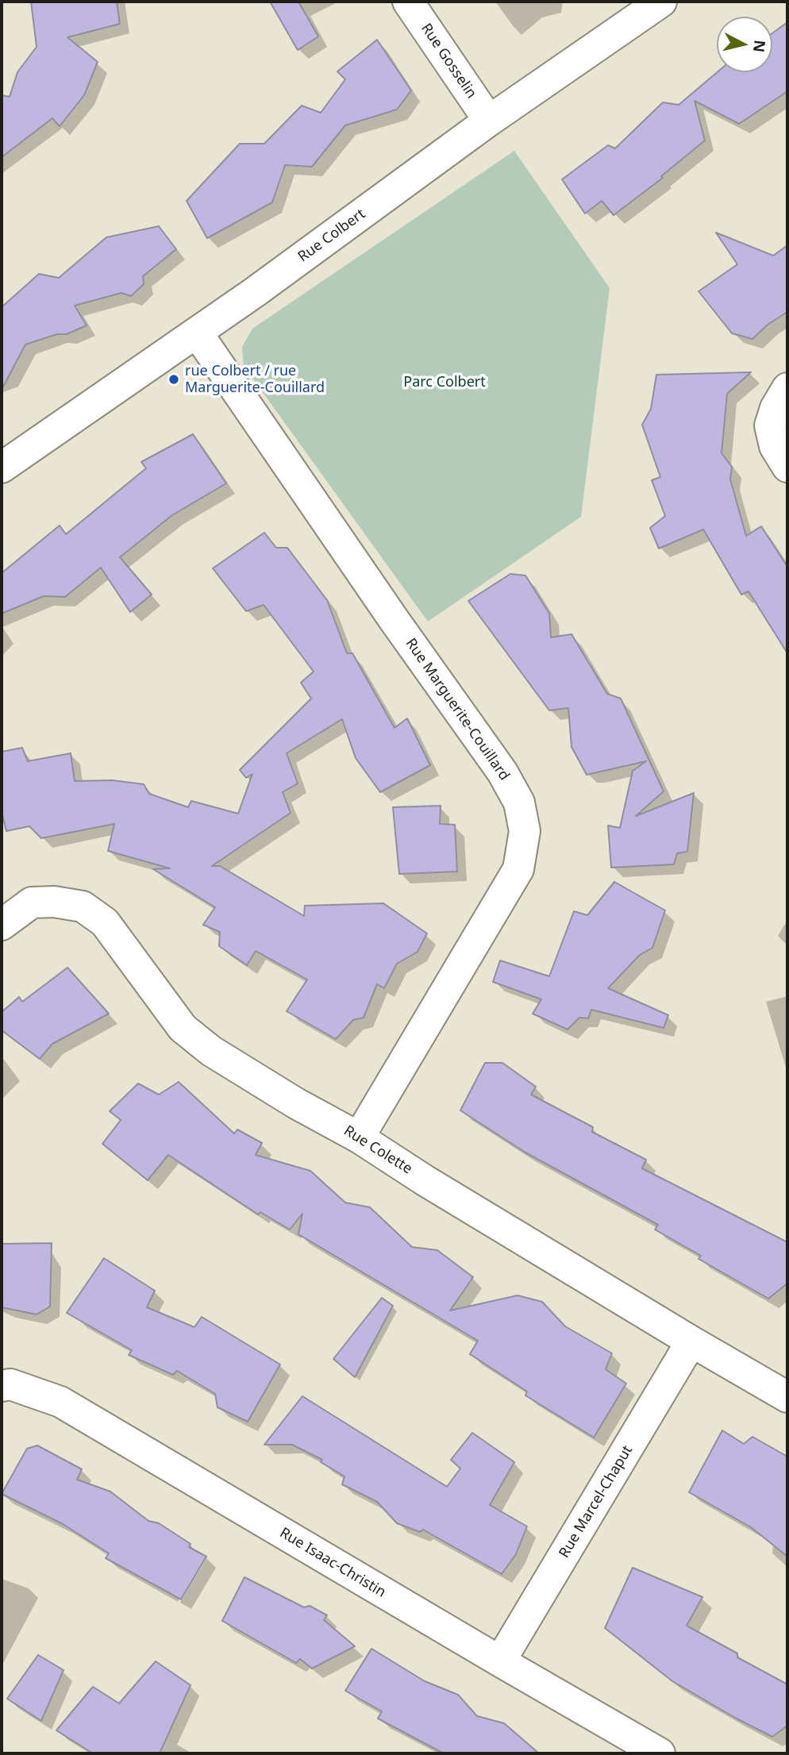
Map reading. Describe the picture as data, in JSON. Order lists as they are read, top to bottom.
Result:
{
  "streets": {
    "street": [
      "Rue Gosselin",
      "Rue Colbert",
      "Rue Marguerite-Couillard",
      "Rue Colette",
      "Rue Marcel-Chaput",
      "Rue Isaac-Christin"
    ]
  },
  "crossings": [
    ["Rue Gosselin", "Rue Colbert"],
    ["Rue Colbert", "Rue Marguerite-Couillard"],
    ["Rue Marguerite-Couillard", "Rue Colette"],
    ["Rue Colette", "Rue Marcel-Chaput"],
    ["Rue Marcel-Chaput", "Rue Isaac-Christin"]
  ],
  "parks": ["Parc Colbert"],
  "places": ["rue Colbert / rue Marguerite-Couillard"],
  "north": "right"
}
